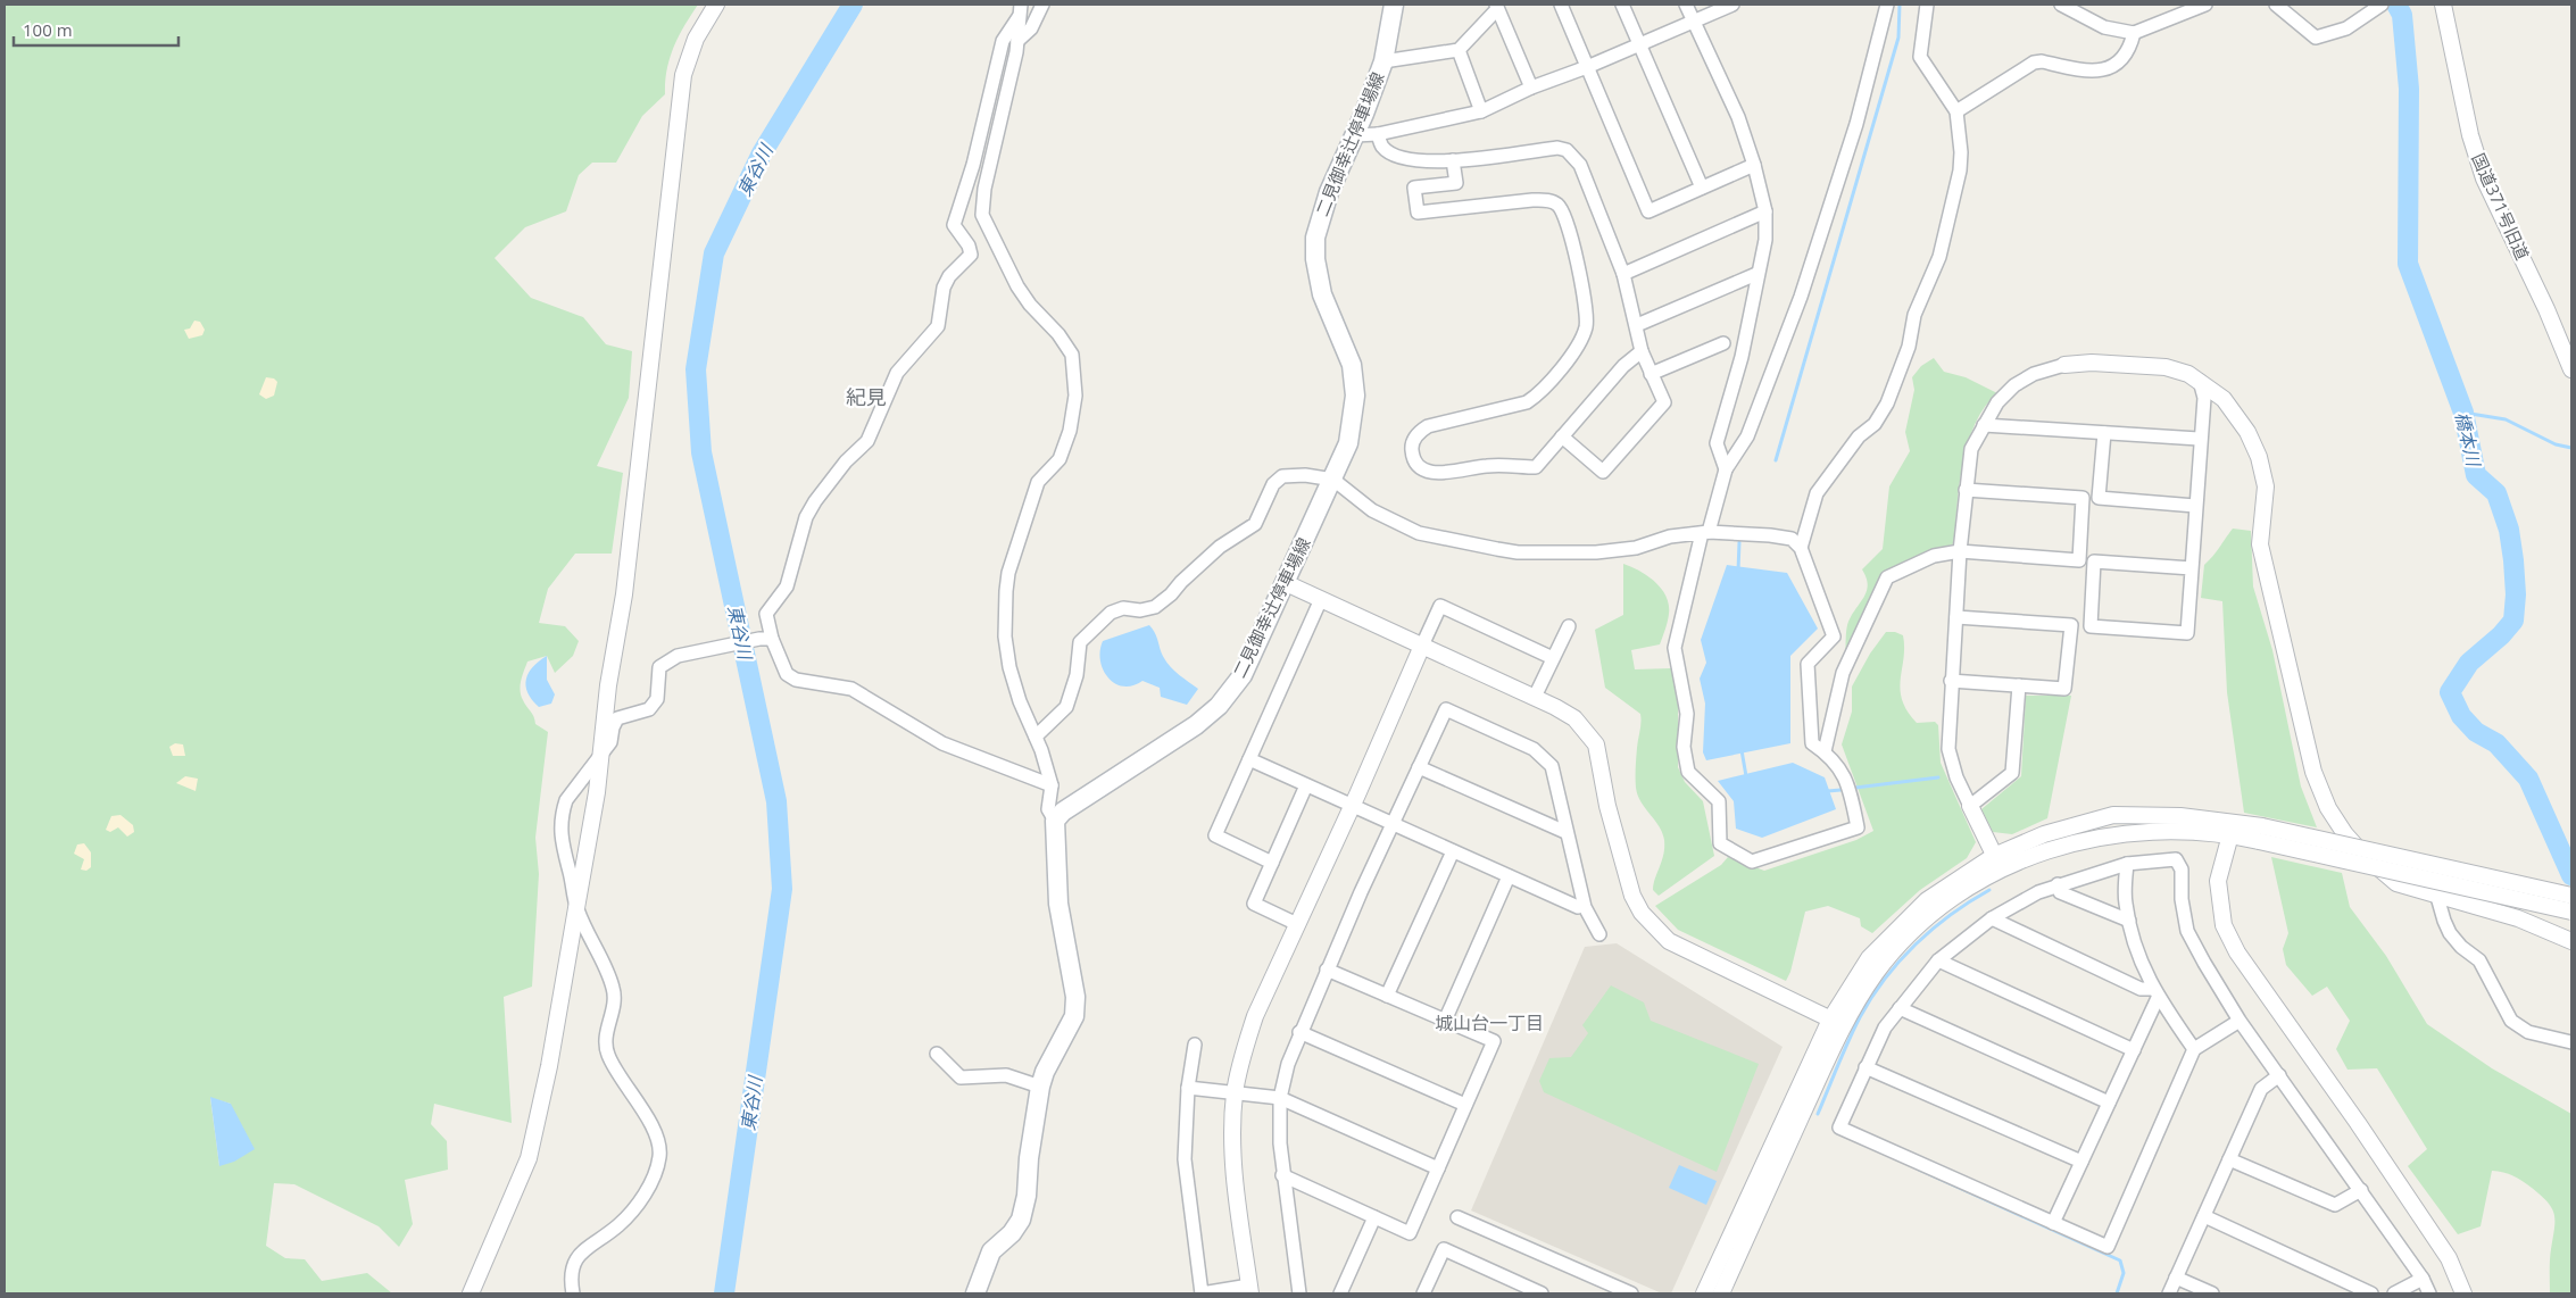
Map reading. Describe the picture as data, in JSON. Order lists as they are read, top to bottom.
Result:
{
  "streets": {
    "main road": ["二見御幸辻停車場線"],
    "street": ["国道371号旧道"]
  },
  "districts": ["紀見", "城山台一丁目"],
  "water": ["東谷川", "橋本川"],
  "scale_bar": "100 m"
}
